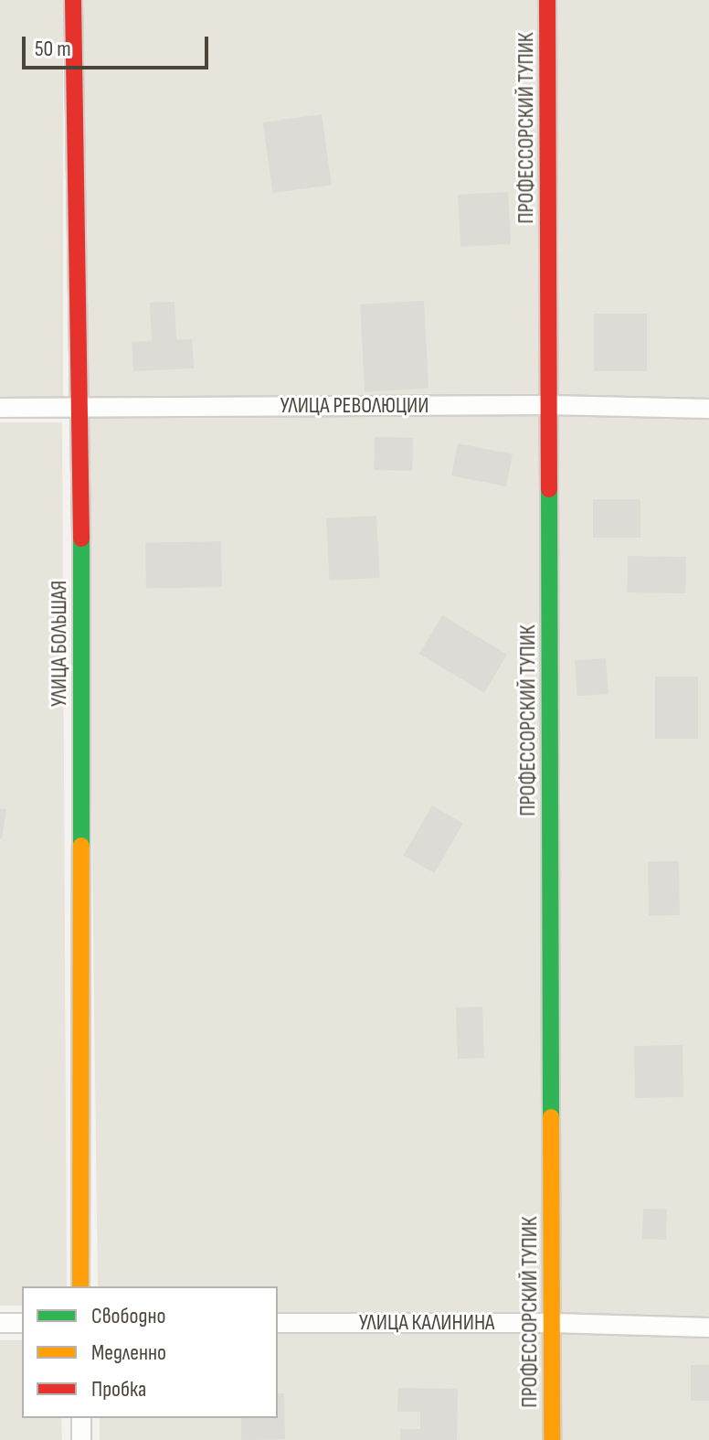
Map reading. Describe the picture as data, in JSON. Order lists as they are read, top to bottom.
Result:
{
  "streets": {
    "street": [
      "ПРОФЕССОРСКИЙ ТУПИК",
      "УЛИЦА РЕВОЛЮЦИИ",
      "УЛИЦА БОЛЬШАЯ",
      "УЛИЦА КАЛИНИНА"
    ]
  },
  "crossings": [
    ["ПРОФЕССОРСКИЙ ТУПИК", "УЛИЦА РЕВОЛЮЦИИ"],
    ["ПРОФЕССОРСКИЙ ТУПИК", "УЛИЦА КАЛИНИНА"],
    ["УЛИЦА РЕВОЛЮЦИИ", "УЛИЦА БОЛЬШАЯ"]
  ],
  "legend": ["Свободно", "Медленно", "Пробка"],
  "scale_bar": "50 m"
}
